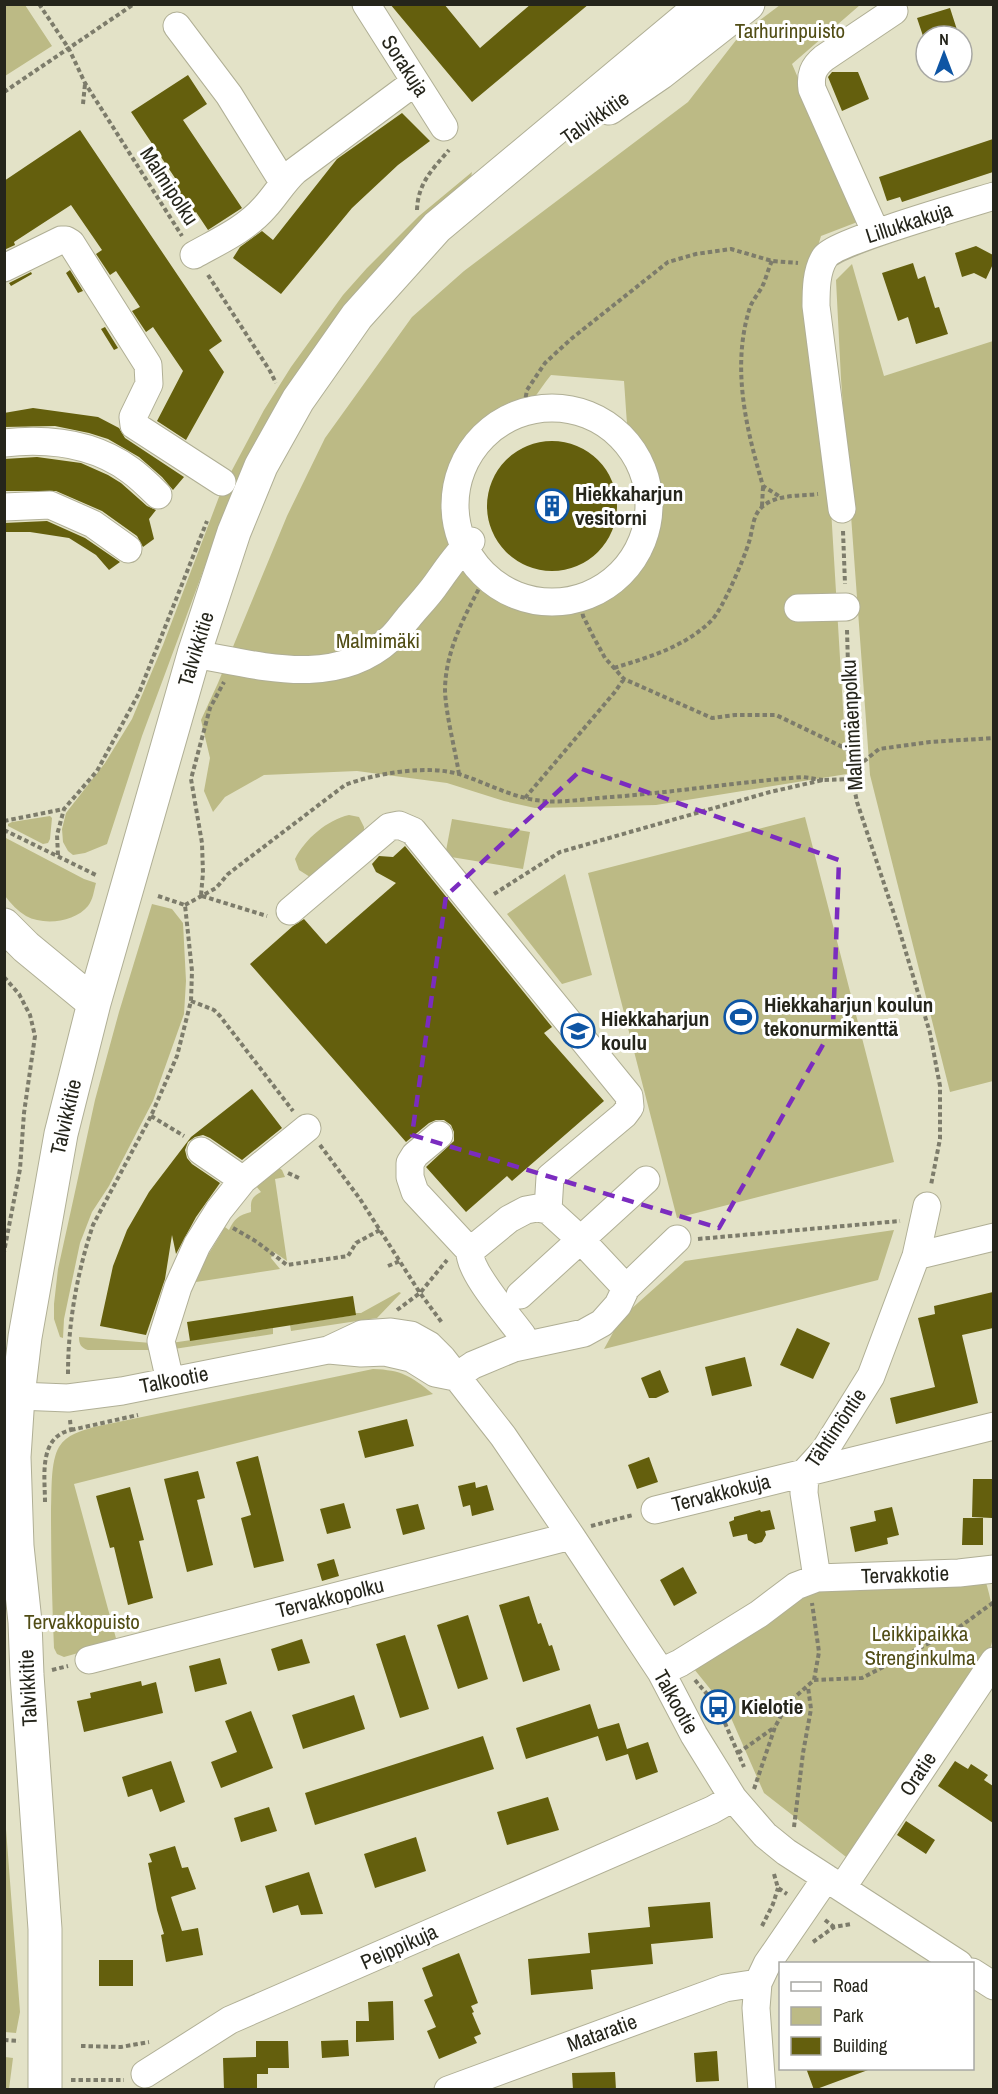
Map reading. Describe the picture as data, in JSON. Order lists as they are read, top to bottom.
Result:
{
  "streets": {
    "main road": ["Talvikkitie"],
    "street": [
      "Sorakuja",
      "Lillukkakuja",
      "Talkootie",
      "Tähtimöntie",
      "Tervakkokuja",
      "Tervakkotie",
      "Tervakkopolku",
      "Oratie",
      "Peippikuja",
      "Mataratie"
    ],
    "path": ["Malmipolku", "Malmimäenpolku"]
  },
  "crossings": [
    ["Talvikkitie", "Talkootie"],
    ["Talkootie", "Tervakkokuja"],
    ["Talkootie", "Tervakkopolku"],
    ["Talkootie", "Oratie"],
    ["Talkootie", "Peippikuja"],
    ["Tähtimöntie", "Tervakkokuja"],
    ["Tähtimöntie", "Tervakkotie"],
    ["Tervakkokuja", "Tervakkopolku"]
  ],
  "parks": [
    "Tarhurinpuisto",
    "Malmimäki",
    "Tervakkopuisto",
    "Leikkipaikka Strenginkulma"
  ],
  "places": {
    "building": ["Hiekkaharjun vesitorni"],
    "sports": ["Hiekkaharjun koulun tekonurmikenttä"],
    "school or university": ["Hiekkaharjun koulu"],
    "bus stop": ["Kielotie"]
  },
  "legend": ["Road", "Park", "Building"],
  "north": "top"
}
